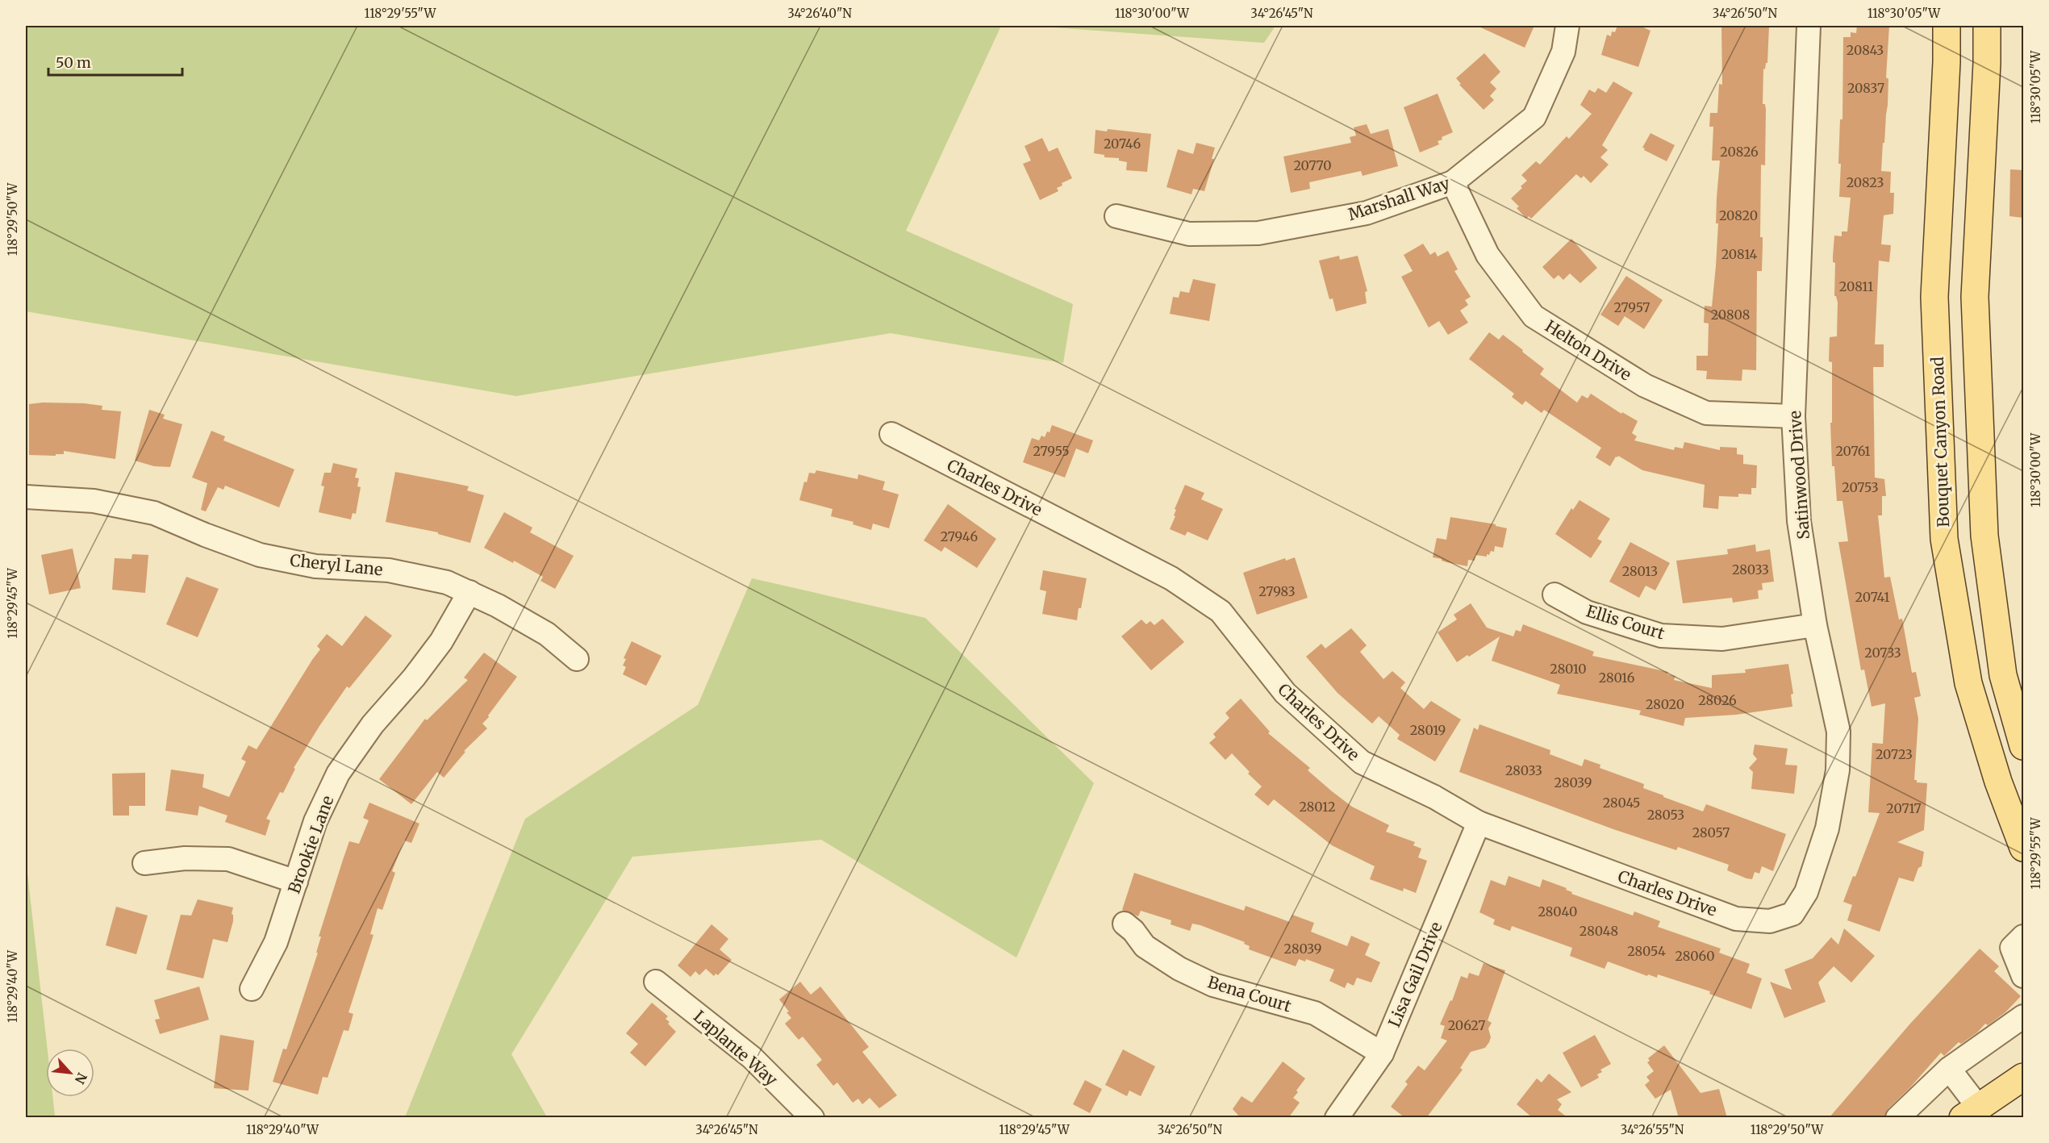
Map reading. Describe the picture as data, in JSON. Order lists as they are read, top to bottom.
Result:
{
  "streets": {
    "main road": ["Bouquet Canyon Road"],
    "street": [
      "Marshall Way",
      "Helton Drive",
      "Satinwood Drive",
      "Charles Drive",
      "Cheryl Lane",
      "Ellis Court",
      "Brookie Lane",
      "Lisa Gail Drive",
      "Bena Court",
      "Laplante Way"
    ]
  },
  "crossings": [
    ["Marshall Way", "Helton Drive"],
    ["Helton Drive", "Satinwood Drive"],
    ["Satinwood Drive", "Charles Drive"],
    ["Satinwood Drive", "Ellis Court"],
    ["Charles Drive", "Lisa Gail Drive"],
    ["Cheryl Lane", "Brookie Lane"],
    ["Lisa Gail Drive", "Bena Court"]
  ],
  "house_numbers": [
    "20843",
    "20837",
    "20746",
    "20826",
    "20770",
    "20823",
    "20820",
    "20814",
    "20811",
    "27957",
    "20808",
    "27955",
    "20761",
    "20753",
    "27946",
    "28033",
    "28013",
    "27983",
    "20741",
    "20733",
    "28010",
    "28016",
    "28026",
    "28020",
    "28019",
    "20723",
    "28033",
    "28039",
    "28045",
    "28012",
    "20717",
    "28053",
    "28057",
    "28040",
    "28048",
    "28039",
    "28054",
    "28060",
    "20627"
  ],
  "scale_bar": "50 m",
  "north": "bottom right",
  "coordinates": [
    "118°29'55\"W",
    "34°26'40\"N",
    "118°30'00\"W",
    "34°26'45\"N",
    "34°26'50\"N",
    "118°30'05\"W",
    "118°29'50\"W",
    "118°29'45\"W",
    "118°29'40\"W",
    "34°26'55\"N"
  ]
}
